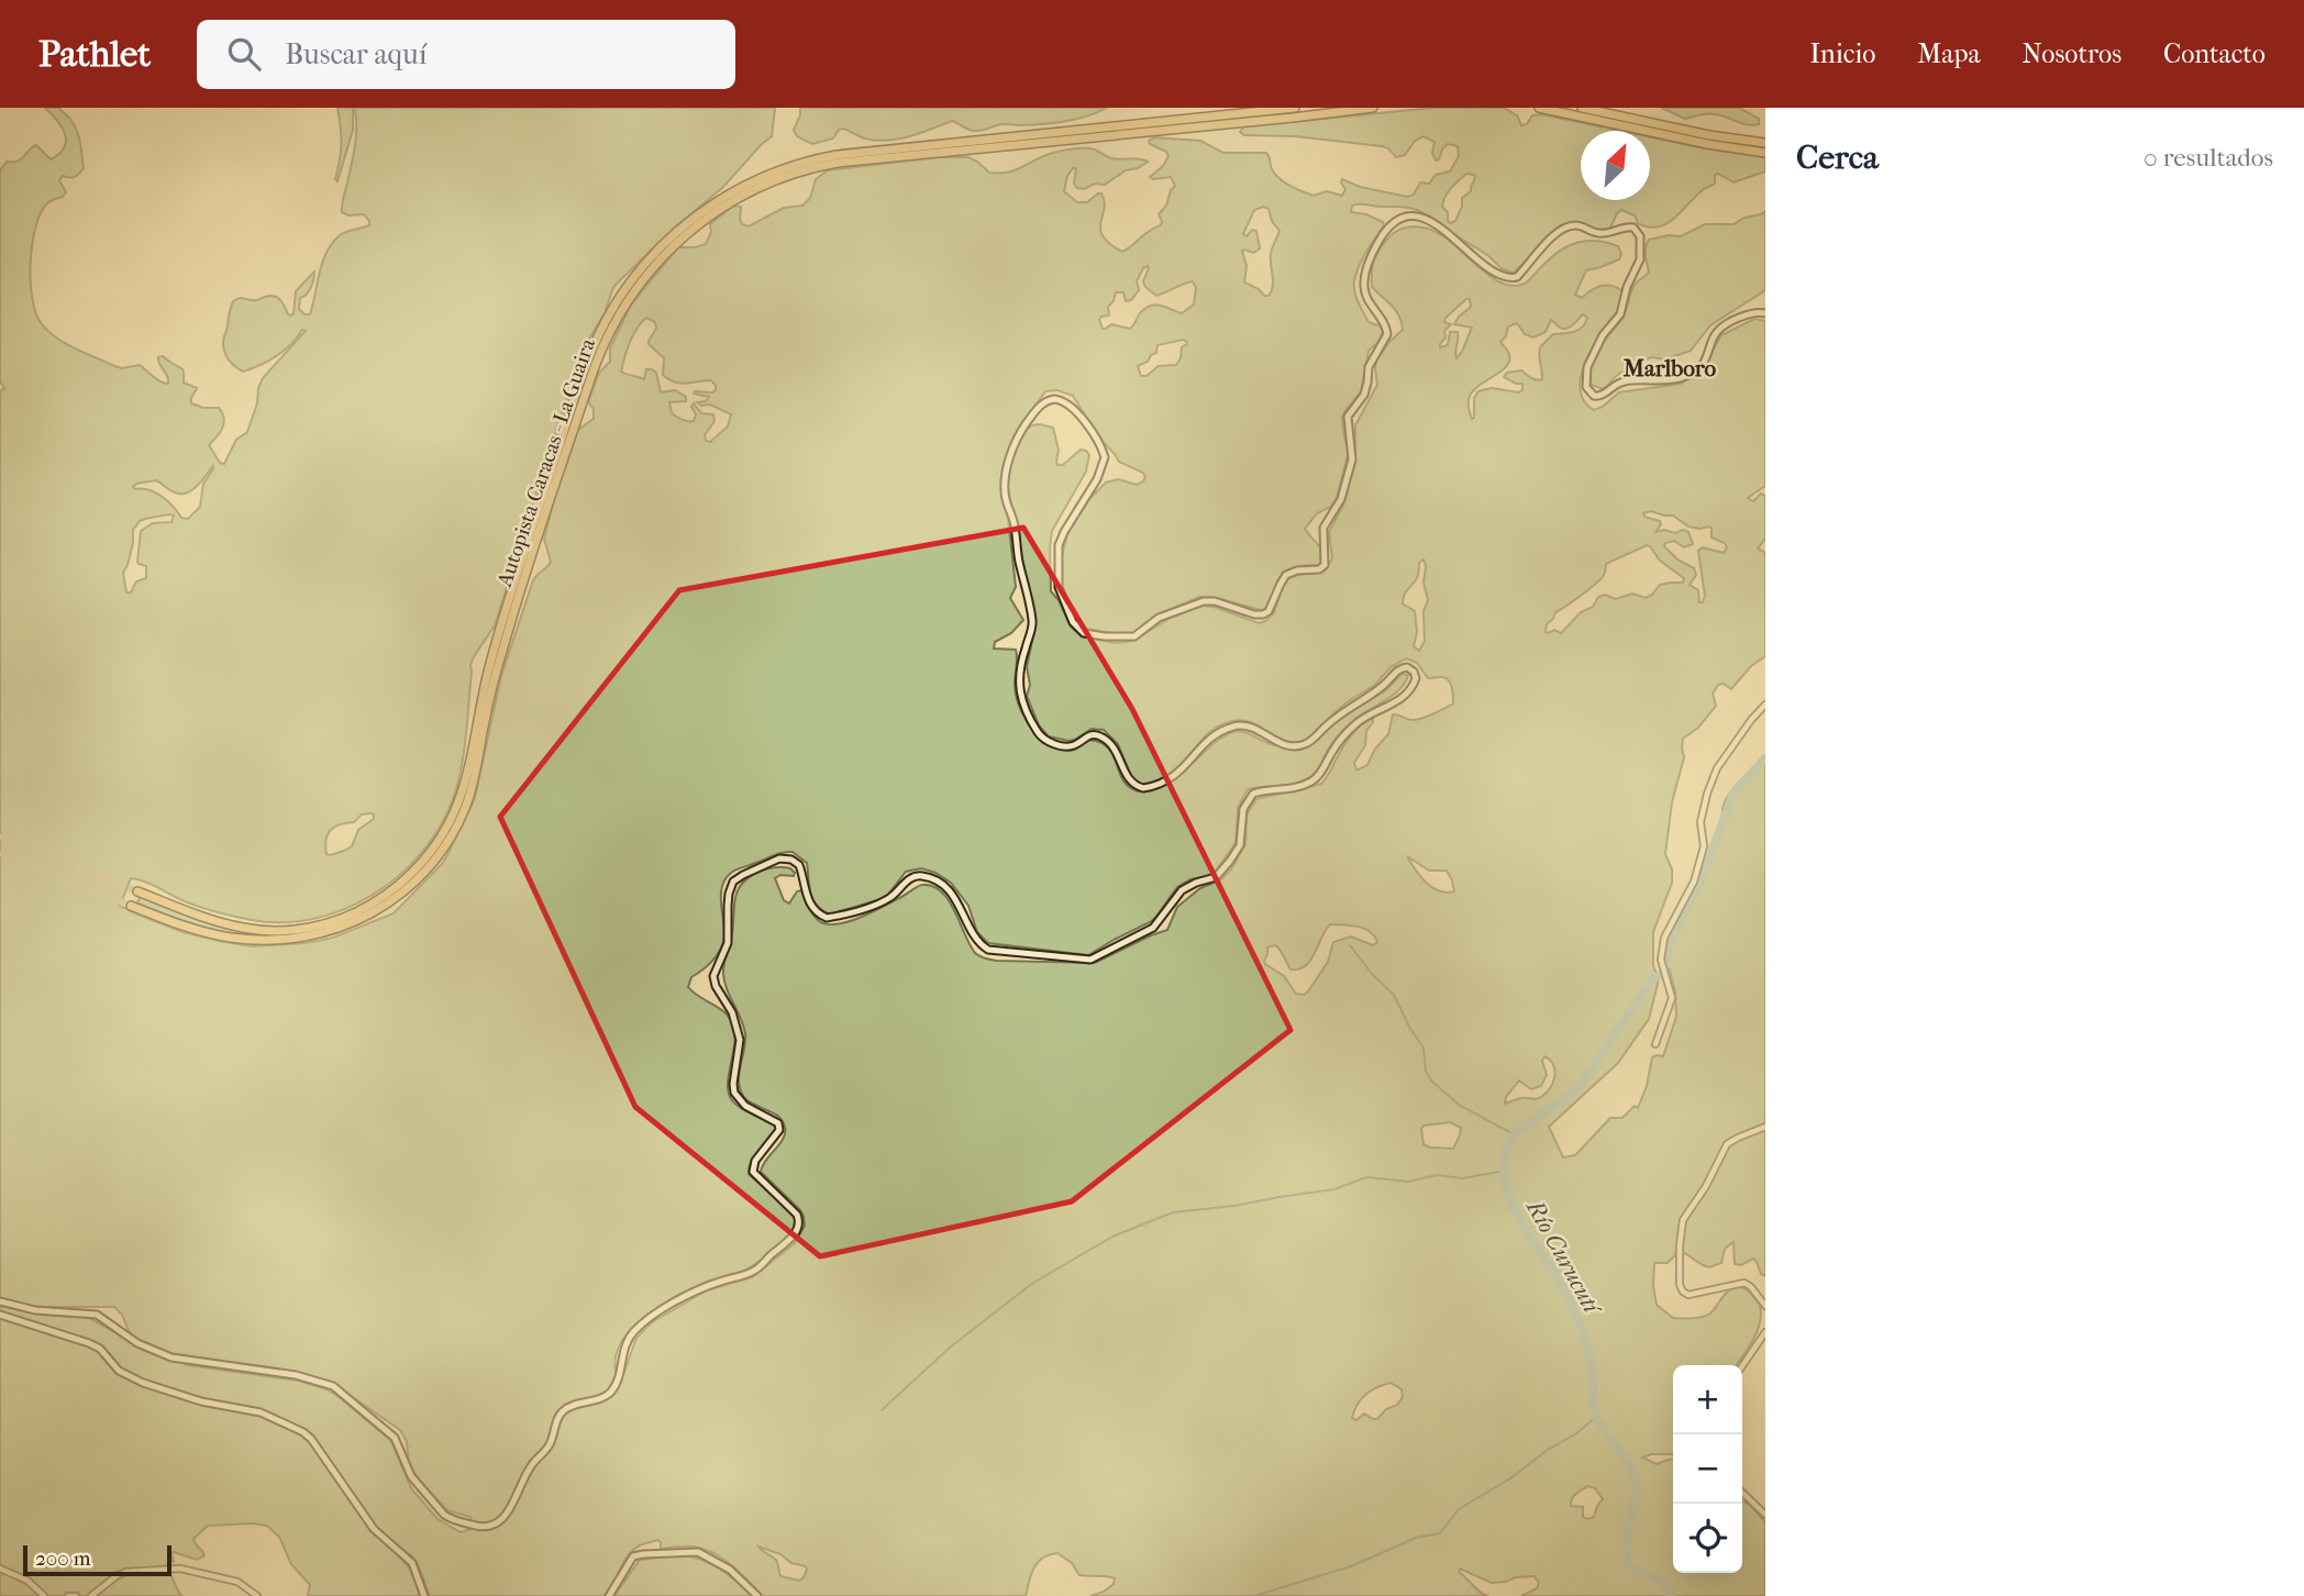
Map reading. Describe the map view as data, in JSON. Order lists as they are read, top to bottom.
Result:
{
  "streets": {
    "highway": ["Autopista Caracas - La Guaira"]
  },
  "districts": ["Marlboro"],
  "water": ["Río Curucutí"],
  "scale_bar": "200 m",
  "north": "top right",
  "page": {
    "header": "Pathlet",
    "search": "Buscar aquí",
    "nav": [
      "Inicio",
      "Mapa",
      "Nosotros",
      "Contacto"
    ],
    "heading": ["Cerca", "0 resultados"],
    "map_buttons": ["+", "−"],
    "scale": "200 m"
  }
}
